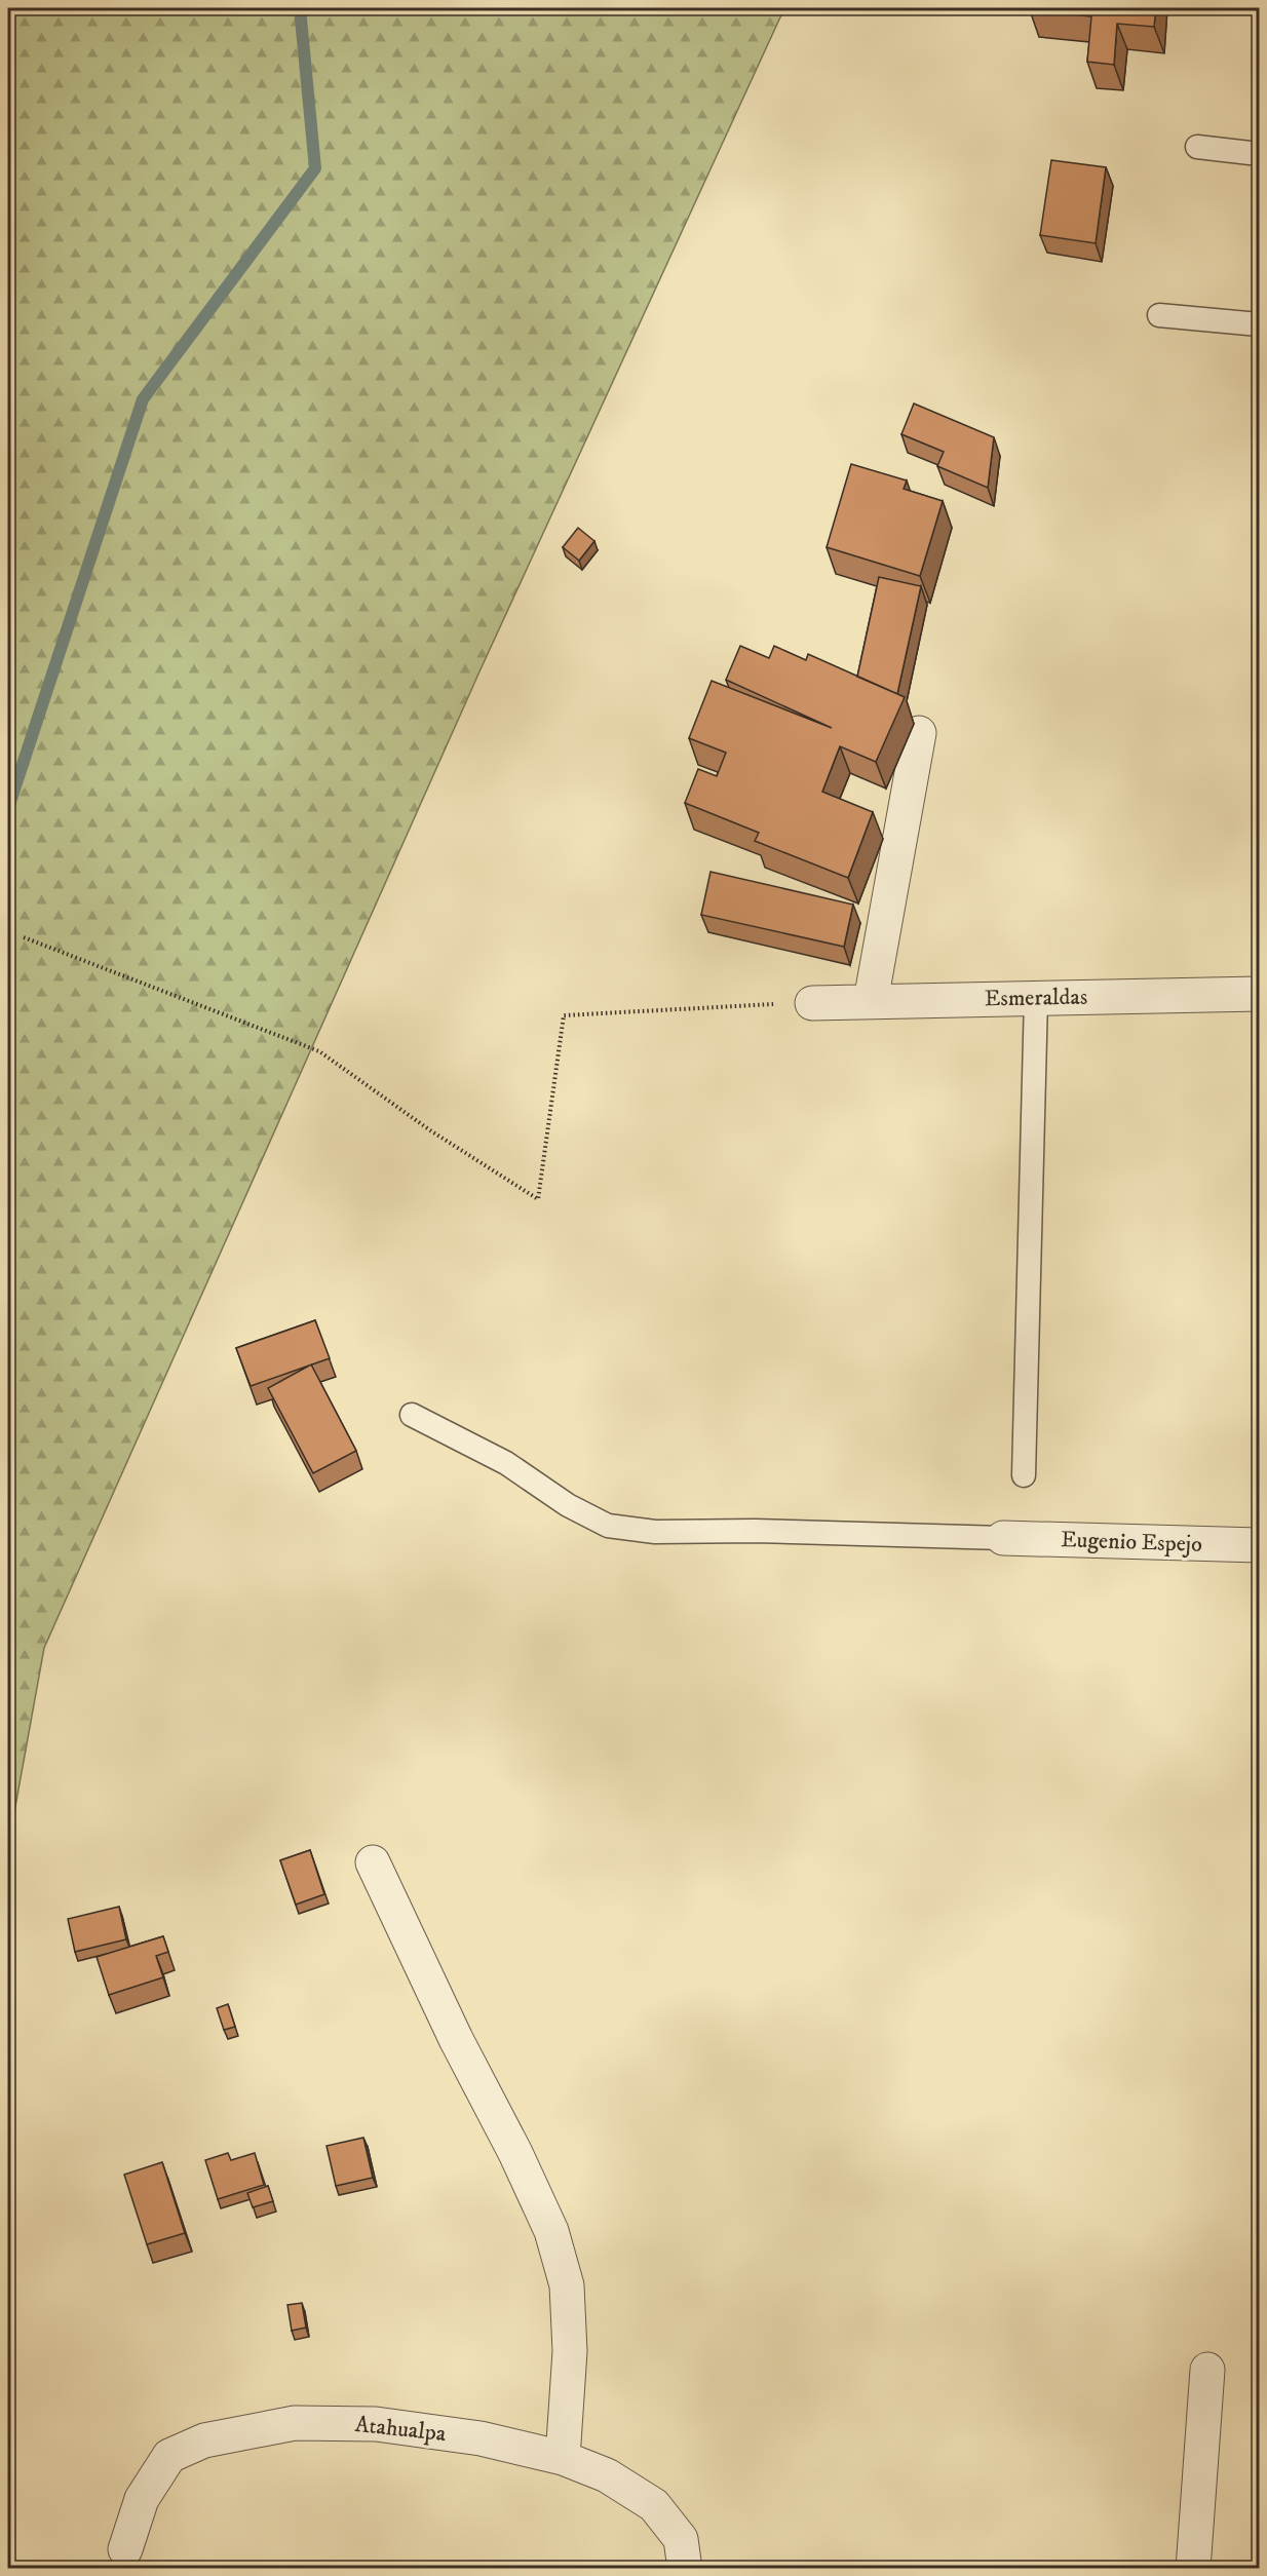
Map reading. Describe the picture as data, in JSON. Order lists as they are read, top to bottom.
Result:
{
  "streets": {
    "street": ["Esmeraldas", "Eugenio Espejo", "Atahualpa"]
  }
}
